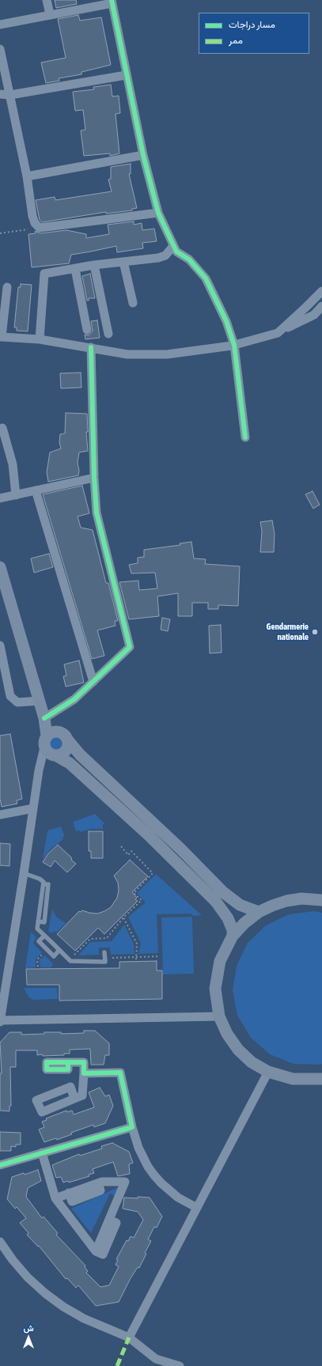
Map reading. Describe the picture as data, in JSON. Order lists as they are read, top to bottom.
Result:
{
  "places": ["Gendarmerie nationale"],
  "legend": ["مسار دراجات", "ممر"],
  "north": "top"
}
